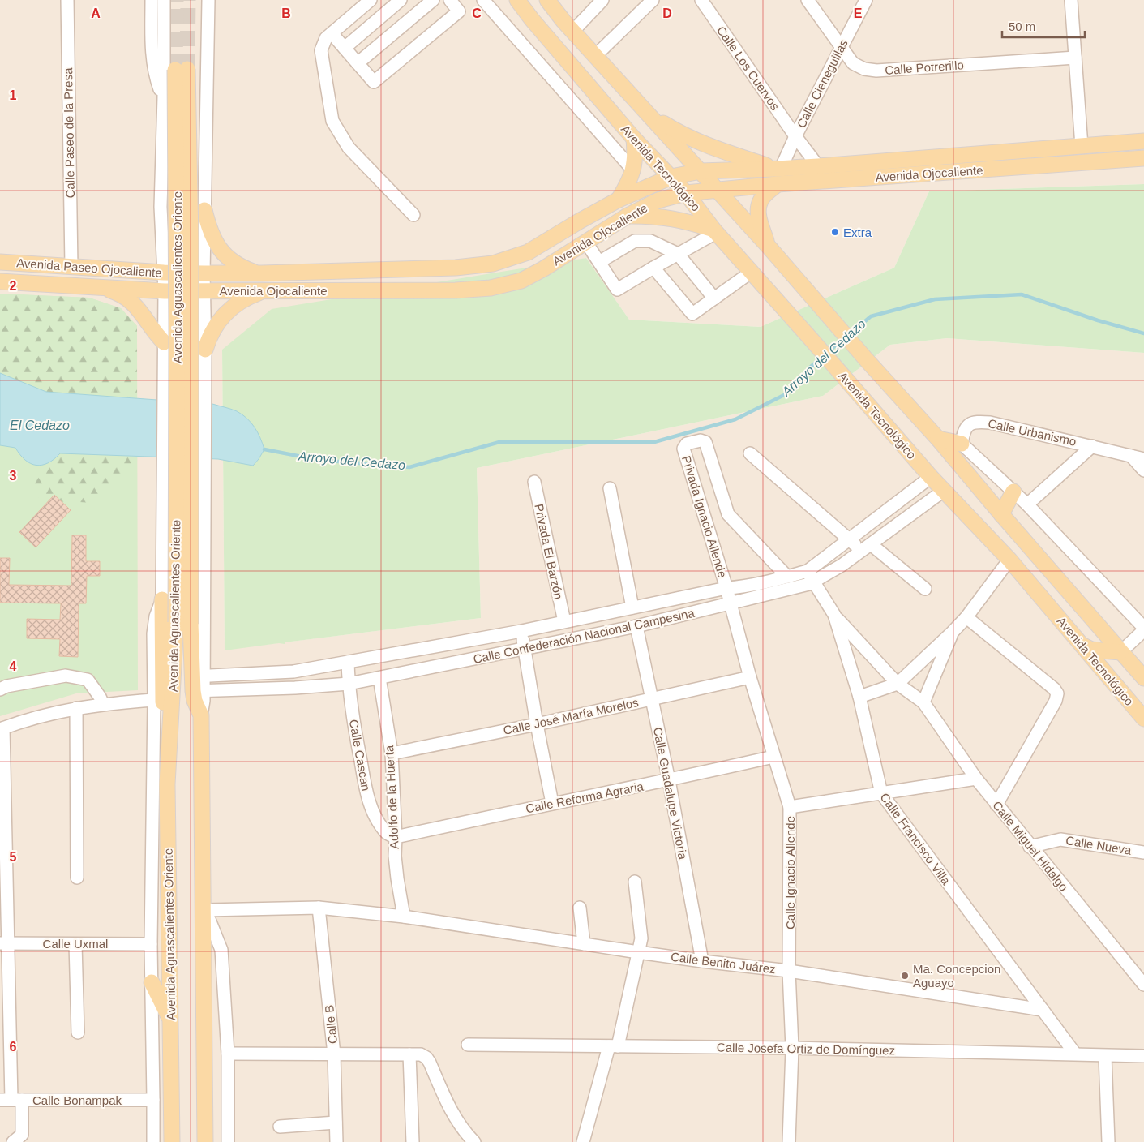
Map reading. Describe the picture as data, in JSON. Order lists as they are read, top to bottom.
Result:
{
  "streets": {
    "main road": [
      "Avenida Tecnológico",
      "Avenida Ojocaliente",
      "Avenida Paseo Ojocaliente",
      "Avenida Aguascalientes Oriente"
    ],
    "street": [
      "Calle Potrerillo",
      "Calle Los Cuervos",
      "Calle Cieneguillas",
      "Calle Paseo de la Presa",
      "Calle Urbanismo",
      "Privada Ignacio Allende",
      "Privada El Barzón",
      "Calle Confederación Nacional Campesina",
      "Calle José María Morelos",
      "Calle Cascan",
      "Calle Guadalupe Victoria",
      "Adolfo de la Huerta",
      "Calle Reforma Agraria",
      "Calle Francisco Villa",
      "Calle Nueva",
      "Calle Miguel Hidalgo",
      "Calle Ignacio Allende",
      "Calle Uxmal",
      "Calle Benito Juárez",
      "Calle B",
      "Calle Josefa Ortiz de Domínguez",
      "Calle Bonampak"
    ]
  },
  "crossings": [
    ["Calle Potrerillo", "Calle Cieneguillas"],
    ["Calle Los Cuervos", "Calle Cieneguillas"],
    ["Calle Los Cuervos", "Avenida Ojocaliente"],
    ["Calle Cieneguillas", "Avenida Ojocaliente"],
    ["Calle Paseo de la Presa", "Avenida Paseo Ojocaliente"],
    ["Avenida Tecnológico", "Avenida Ojocaliente"],
    ["Avenida Tecnológico", "Calle Confederación Nacional Campesina"],
    ["Avenida Ojocaliente", "Avenida Paseo Ojocaliente"],
    ["Avenida Ojocaliente", "Avenida Aguascalientes Oriente"],
    ["Avenida Paseo Ojocaliente", "Avenida Aguascalientes Oriente"],
    ["Avenida Aguascalientes Oriente", "Calle Confederación Nacional Campesina"],
    ["Avenida Aguascalientes Oriente", "Calle Uxmal"],
    ["Avenida Aguascalientes Oriente", "Calle Benito Juárez"],
    ["Avenida Aguascalientes Oriente", "Calle Bonampak"],
    ["Privada Ignacio Allende", "Calle Confederación Nacional Campesina"],
    ["Privada Ignacio Allende", "Calle Ignacio Allende"],
    ["Privada El Barzón", "Calle Confederación Nacional Campesina"],
    ["Calle Confederación Nacional Campesina", "Calle Cascan"],
    ["Calle Confederación Nacional Campesina", "Calle Guadalupe Victoria"],
    ["Calle Confederación Nacional Campesina", "Adolfo de la Huerta"],
    ["Calle Confederación Nacional Campesina", "Calle Francisco Villa"],
    ["Calle Confederación Nacional Campesina", "Calle Ignacio Allende"],
    ["Calle José María Morelos", "Calle Guadalupe Victoria"],
    ["Calle José María Morelos", "Adolfo de la Huerta"],
    ["Calle José María Morelos", "Calle Ignacio Allende"],
    ["Calle Cascan", "Adolfo de la Huerta"],
    ["Calle Cascan", "Calle Reforma Agraria"],
    ["Calle Guadalupe Victoria", "Calle Reforma Agraria"],
    ["Calle Guadalupe Victoria", "Calle Benito Juárez"],
    ["Adolfo de la Huerta", "Calle Reforma Agraria"],
    ["Adolfo de la Huerta", "Calle Benito Juárez"],
    ["Calle Reforma Agraria", "Calle Ignacio Allende"],
    ["Calle Francisco Villa", "Calle Miguel Hidalgo"],
    ["Calle Francisco Villa", "Calle Benito Juárez"],
    ["Calle Francisco Villa", "Calle Josefa Ortiz de Domínguez"],
    ["Calle Nueva", "Calle Miguel Hidalgo"],
    ["Calle Ignacio Allende", "Calle Benito Juárez"],
    ["Calle Ignacio Allende", "Calle Josefa Ortiz de Domínguez"],
    ["Calle Benito Juárez", "Calle B"]
  ],
  "water": ["Arroyo del Cedazo", "El Cedazo"],
  "places": ["Extra", "Ma. Concepcion Aguayo"],
  "scale_bar": "50 m",
  "grid": {
    "columns": [
      "A",
      "B",
      "C",
      "D",
      "E"
    ],
    "rows": [
      "1",
      "2",
      "3",
      "4",
      "5",
      "6"
    ]
  }
}
